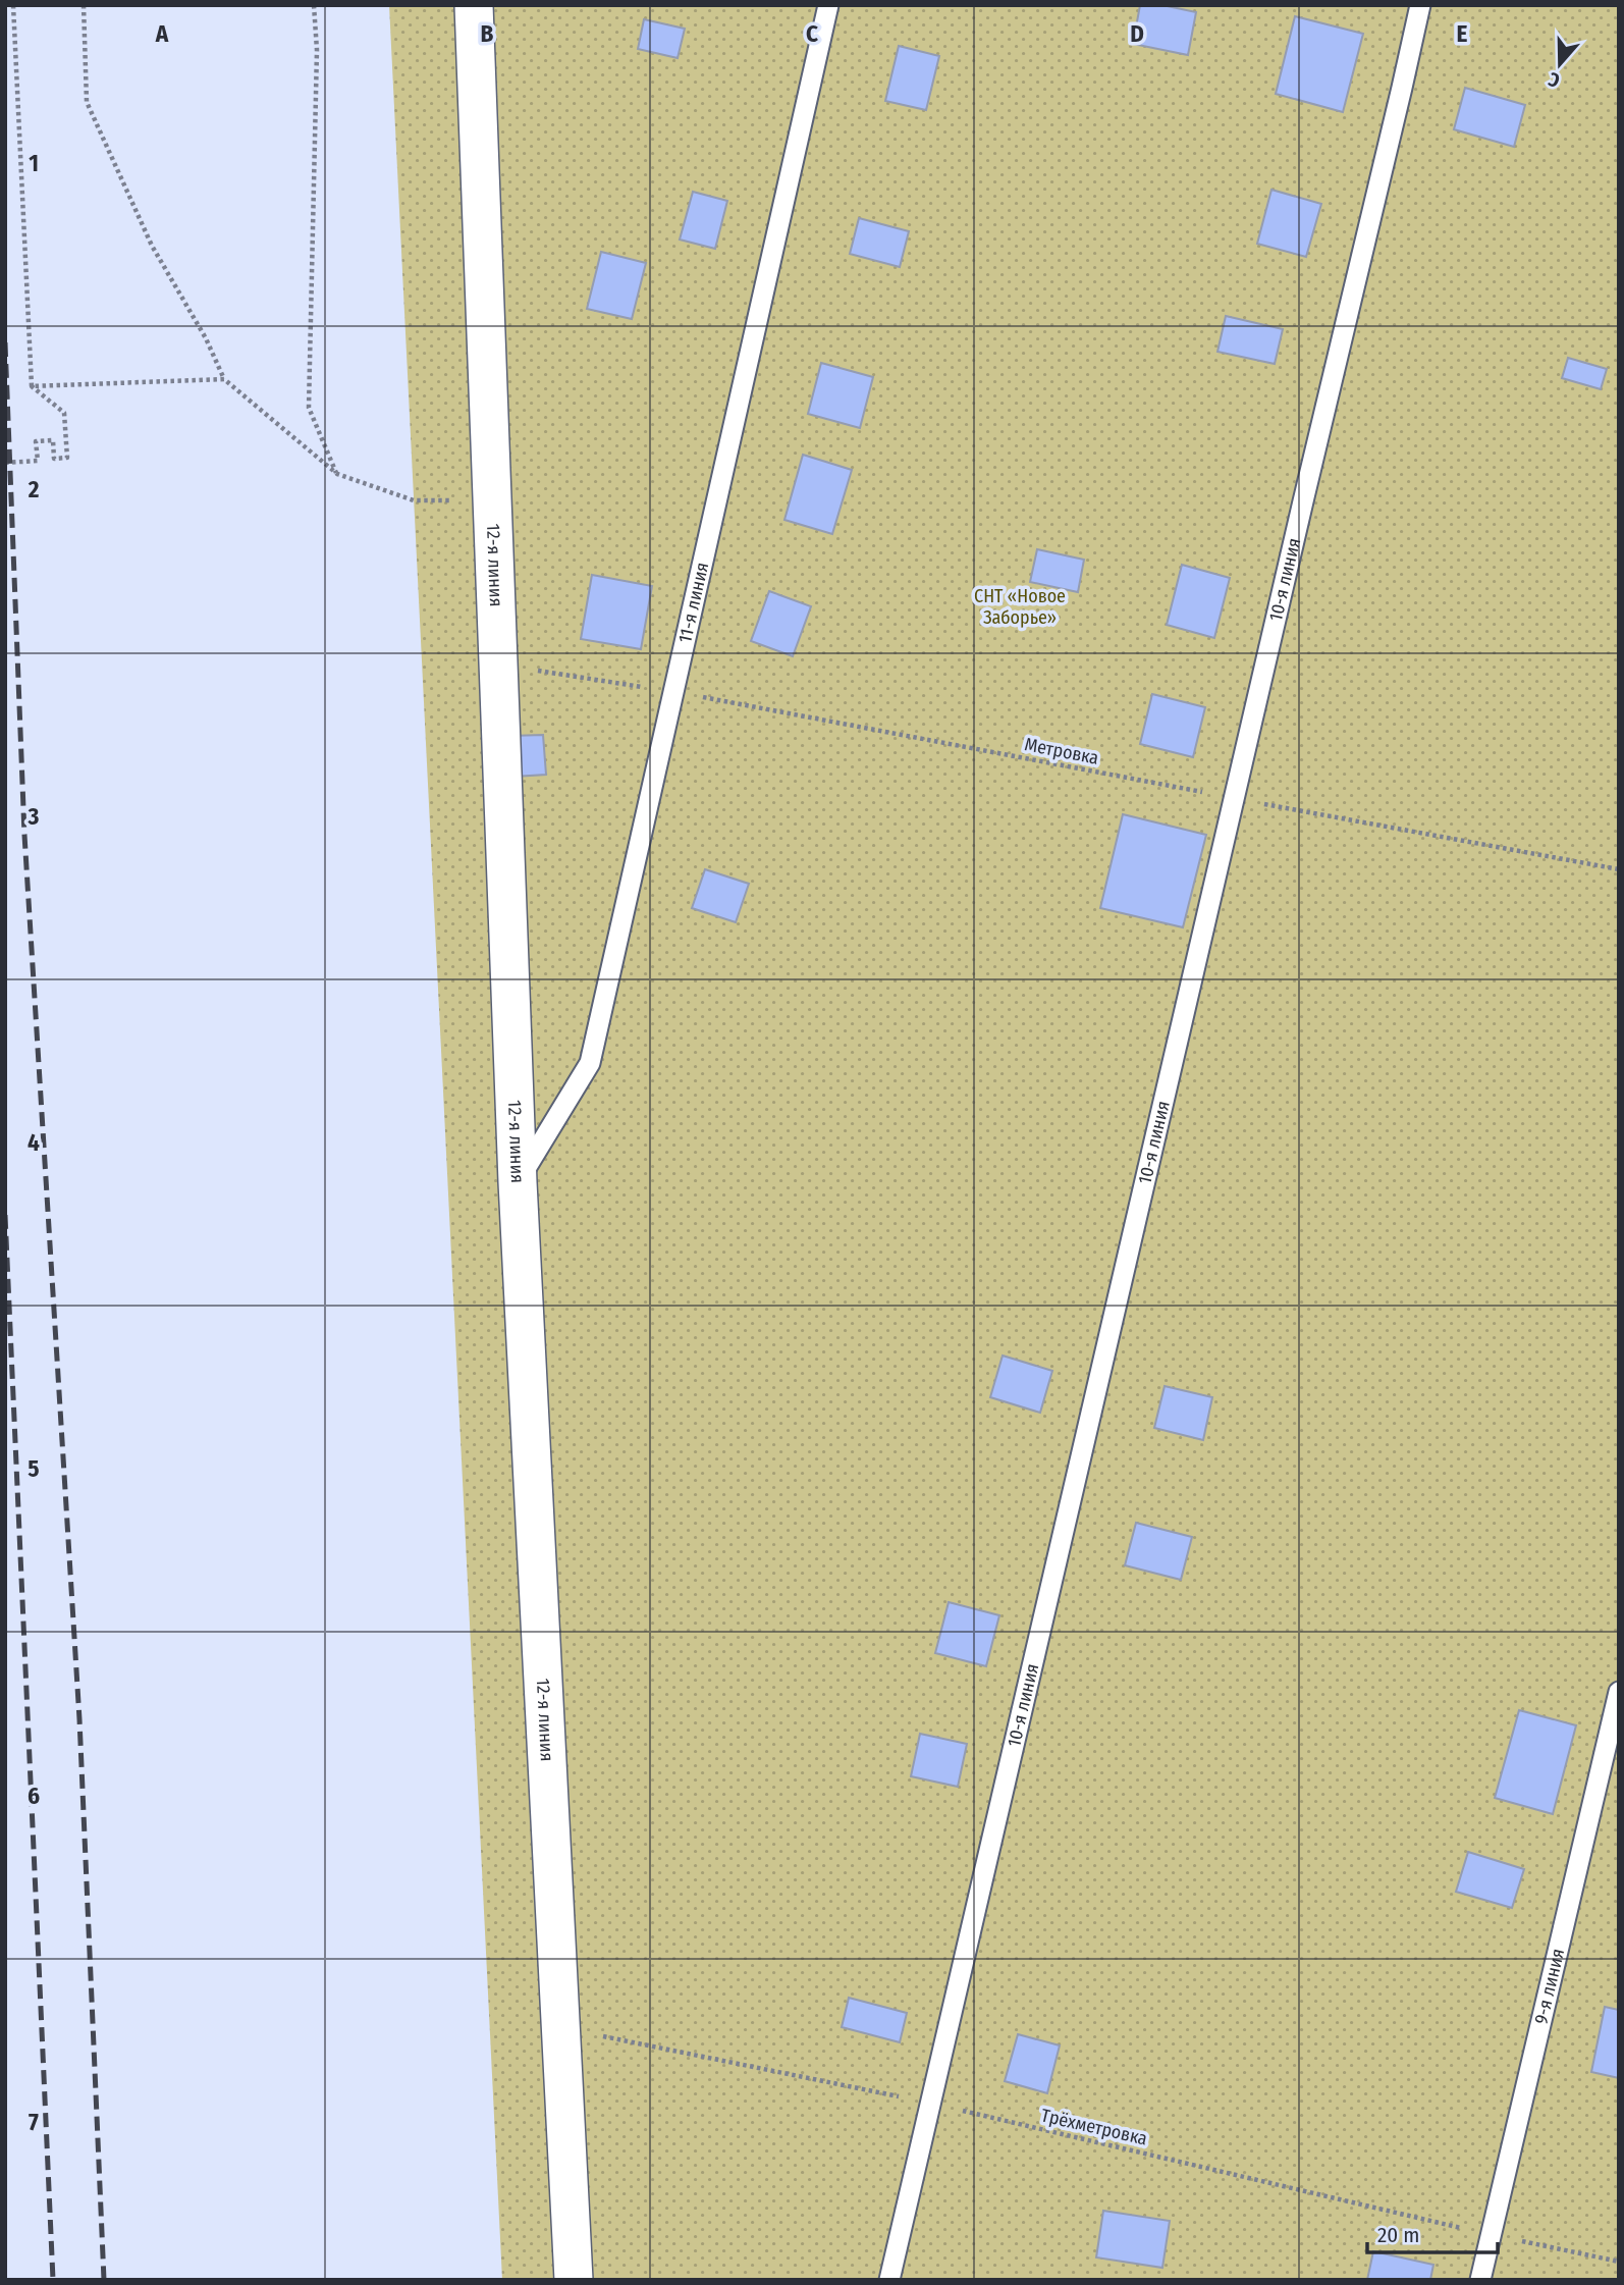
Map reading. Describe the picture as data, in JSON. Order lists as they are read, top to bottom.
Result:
{
  "streets": {
    "street": ["12-я линия"],
    "lane": ["10-я линия", "11-я линия", "9-я линия"],
    "path": ["Метровка", "Трёхметровка"]
  },
  "crossings": [
    ["12-я линия", "11-я линия"],
    ["12-я линия", "Метровка"],
    ["12-я линия", "Трёхметровка"],
    ["10-я линия", "Метровка"],
    ["10-я линия", "Трёхметровка"],
    ["11-я линия", "Метровка"],
    ["9-я линия", "Трёхметровка"]
  ],
  "parks": ["СНТ «Новое Заборье»"],
  "scale_bar": "20 m",
  "north": "bottom",
  "grid": {
    "columns": [
      "A",
      "B",
      "C",
      "D",
      "E"
    ],
    "rows": [
      "1",
      "2",
      "3",
      "4",
      "5",
      "6",
      "7"
    ]
  }
}
